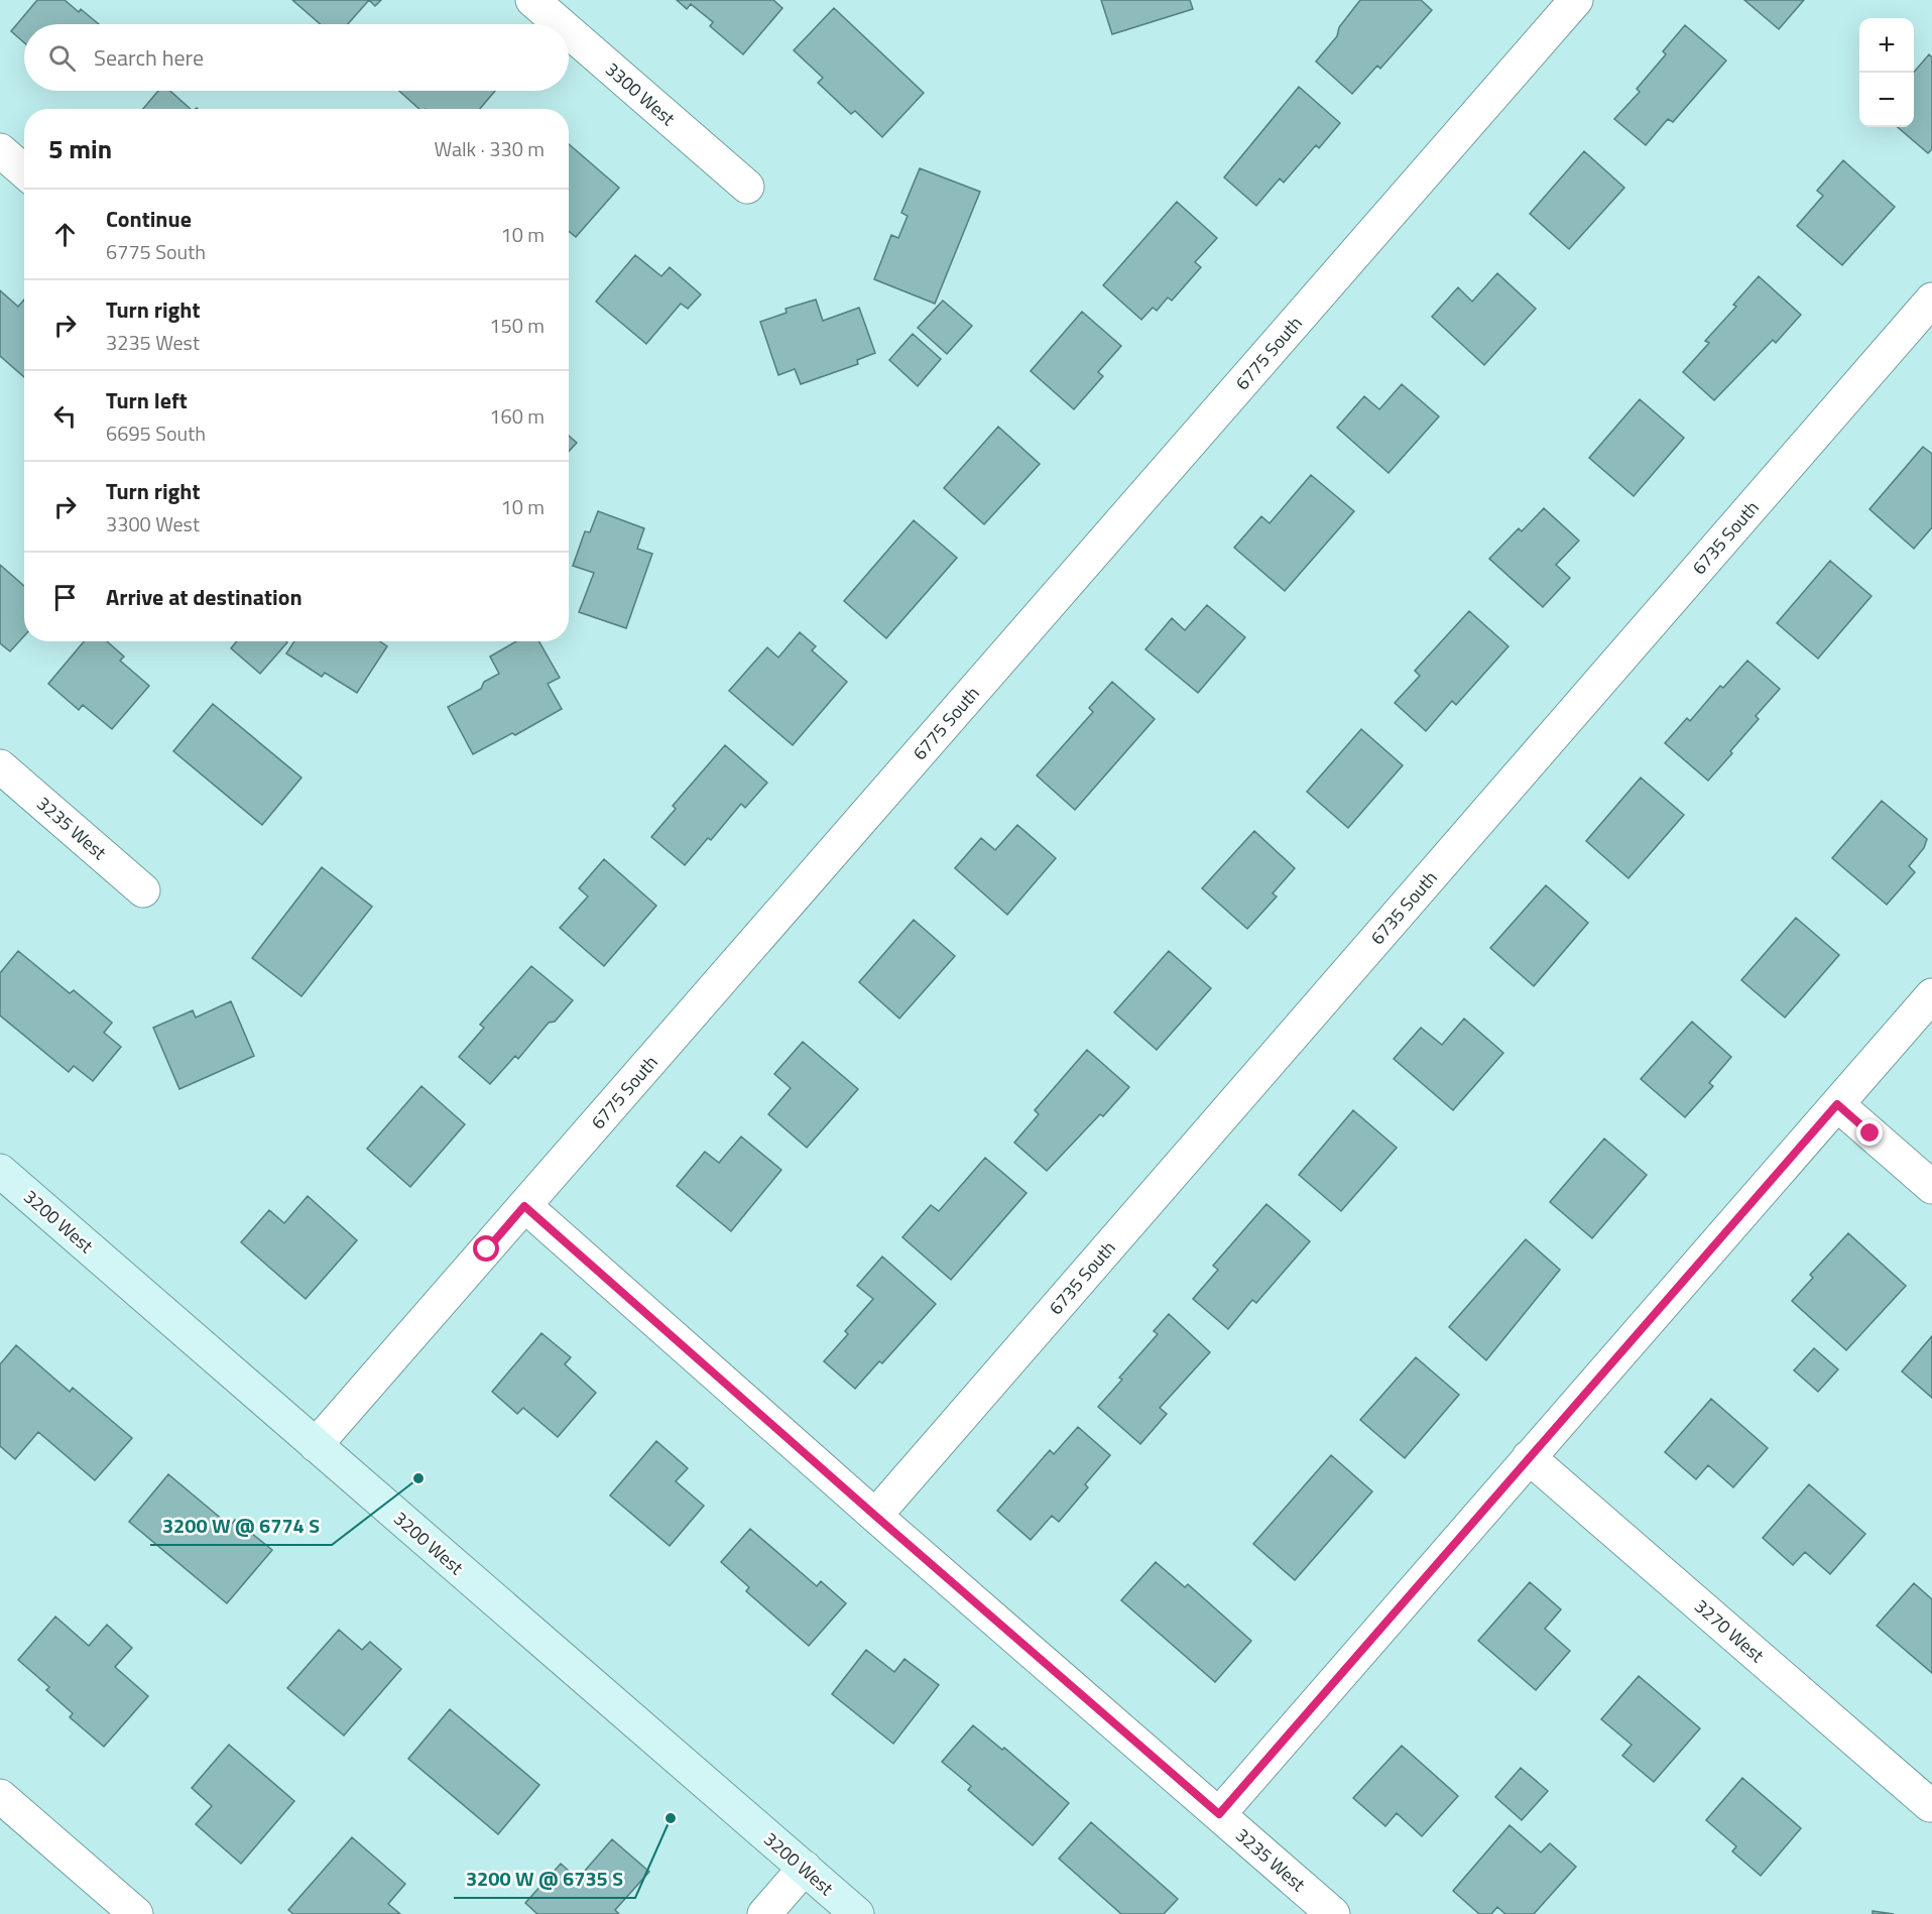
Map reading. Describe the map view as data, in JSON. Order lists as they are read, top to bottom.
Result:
{
  "streets": {
    "street": [
      "3300 West",
      "6775 South",
      "6735 South",
      "3235 West",
      "3200 West",
      "3270 West"
    ]
  },
  "crossings": [
    ["6775 South", "3235 West"],
    ["6775 South", "3200 West"],
    ["6735 South", "3235 West"]
  ],
  "places": ["3200 W @ 6774 S", "3200 W @ 6735 S"],
  "page": {
    "map_buttons": ["+", "−"],
    "search": "Search here",
    "heading": ["5 min", "Walk · 330 m"],
    "list": [
      ["Continue", "6775 South", "10 m"],
      ["Turn right", "3235 West", "150 m"],
      ["Turn left", "6695 South", "160 m"],
      ["Turn right", "3300 West", "10 m"],
      "Arrive at destination"
    ]
  }
}
